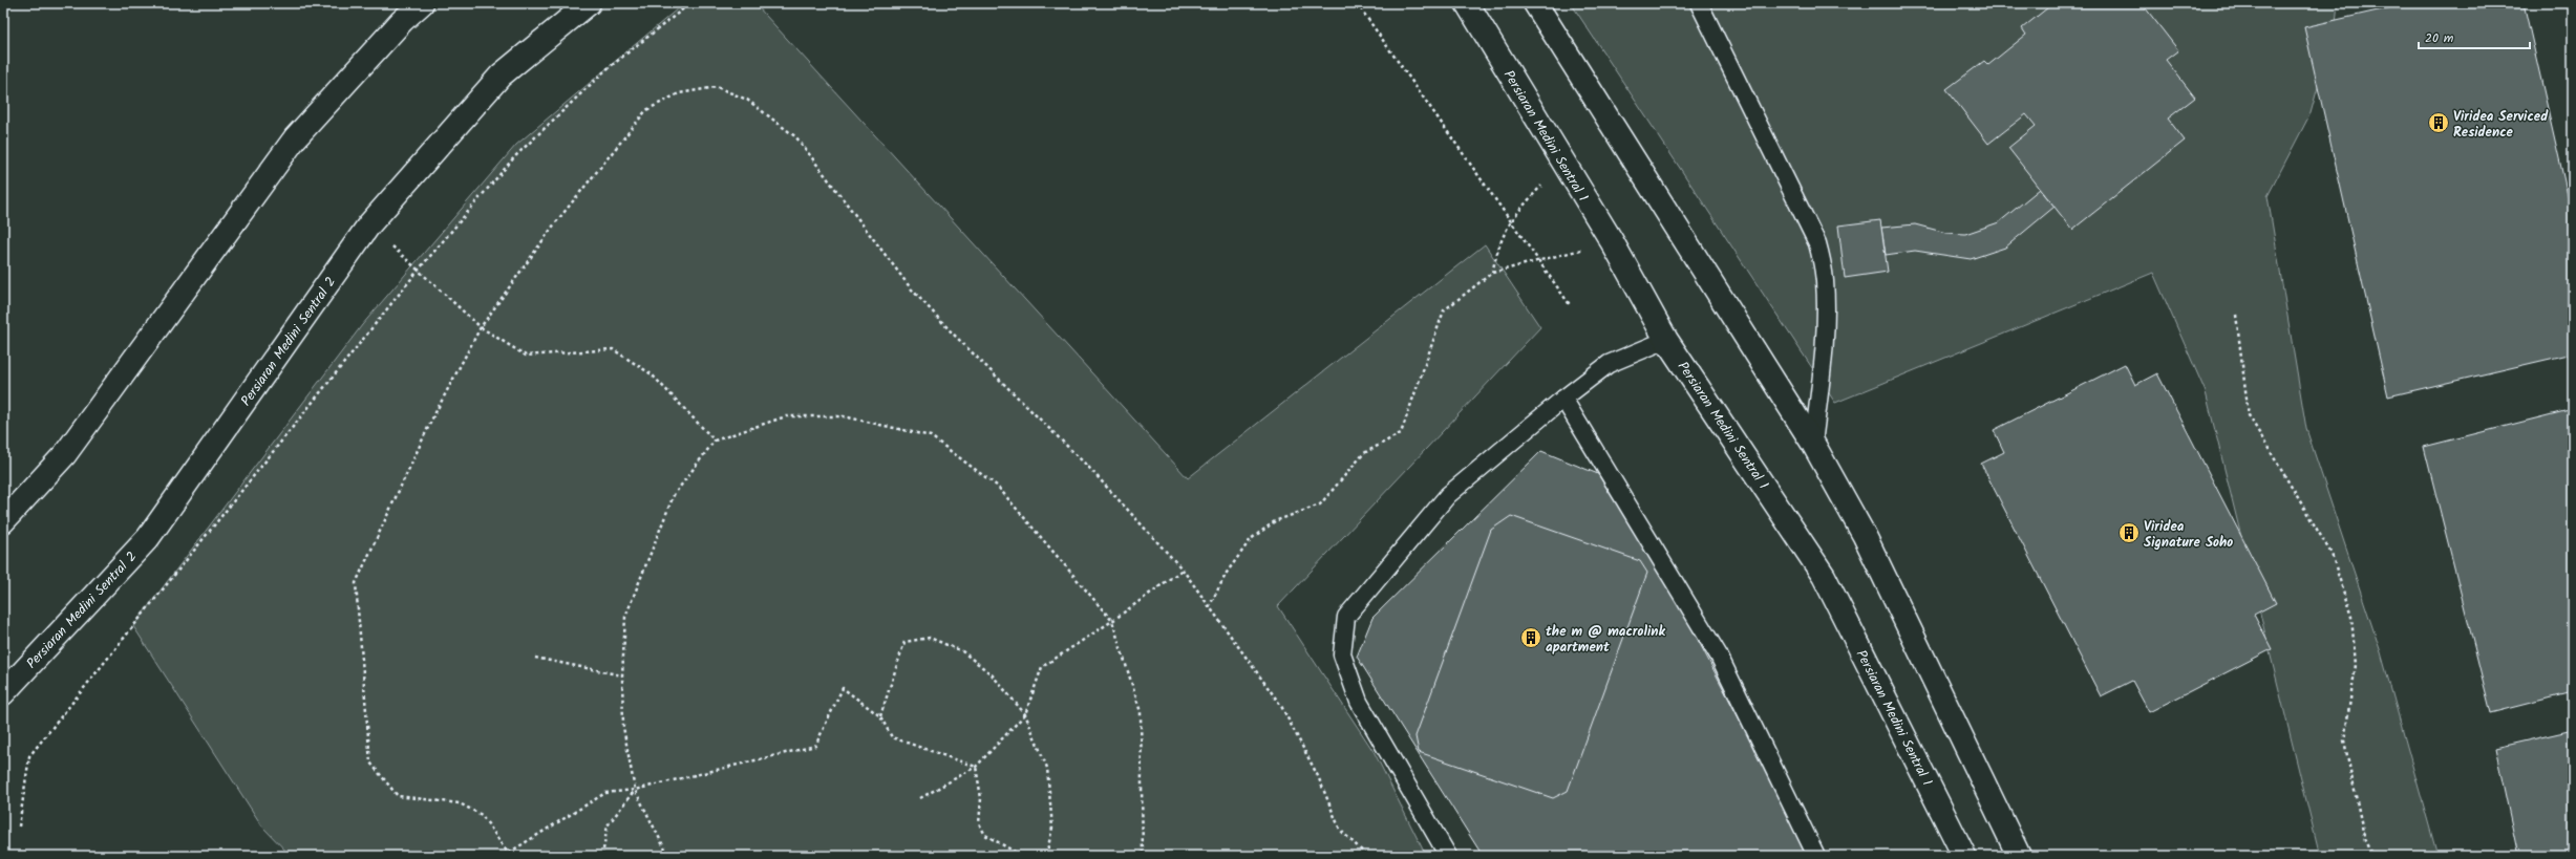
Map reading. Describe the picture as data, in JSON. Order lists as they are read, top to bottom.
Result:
{
  "streets": {
    "street": ["Persiaran Medini Sentral 1", "Persiaran Medini Sentral 2"]
  },
  "places": {
    "building": ["Viridea Serviced Residence", "Viridea Signature Soho", "the m @ macrolink apartment"]
  },
  "scale_bar": "20 m"
}
